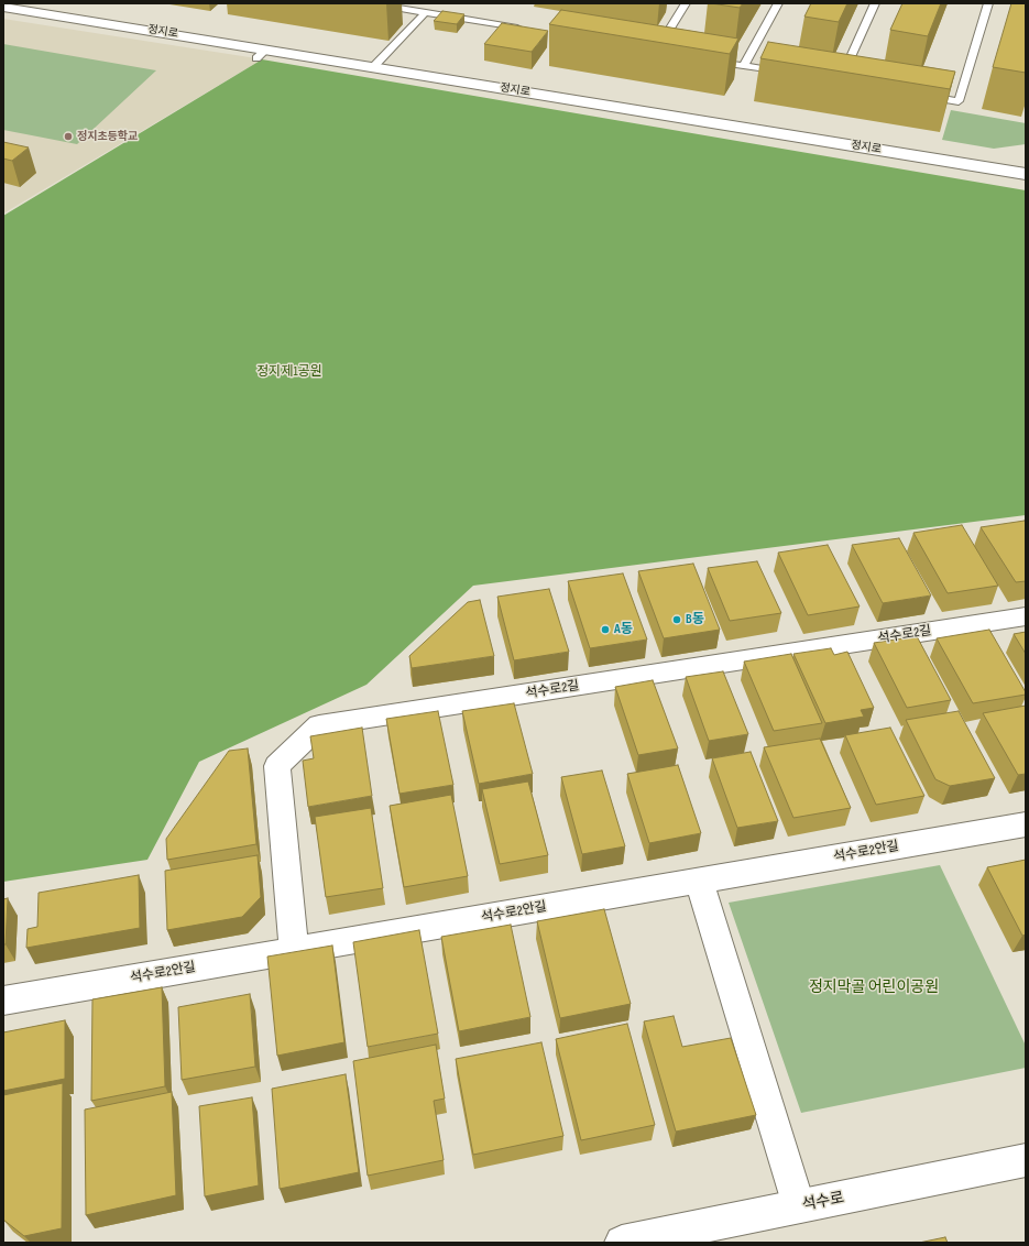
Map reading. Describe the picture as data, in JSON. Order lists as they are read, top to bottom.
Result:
{
  "streets": {
    "street": [
      "정지로",
      "석수로2길",
      "석수로2안길",
      "석수로"
    ]
  },
  "crossings": [
    ["석수로2길", "석수로2안길"]
  ],
  "parks": ["정지제1공원", "정지막골 어린이공원"],
  "places": ["정지초등학교", "B동", "A동"]
}
